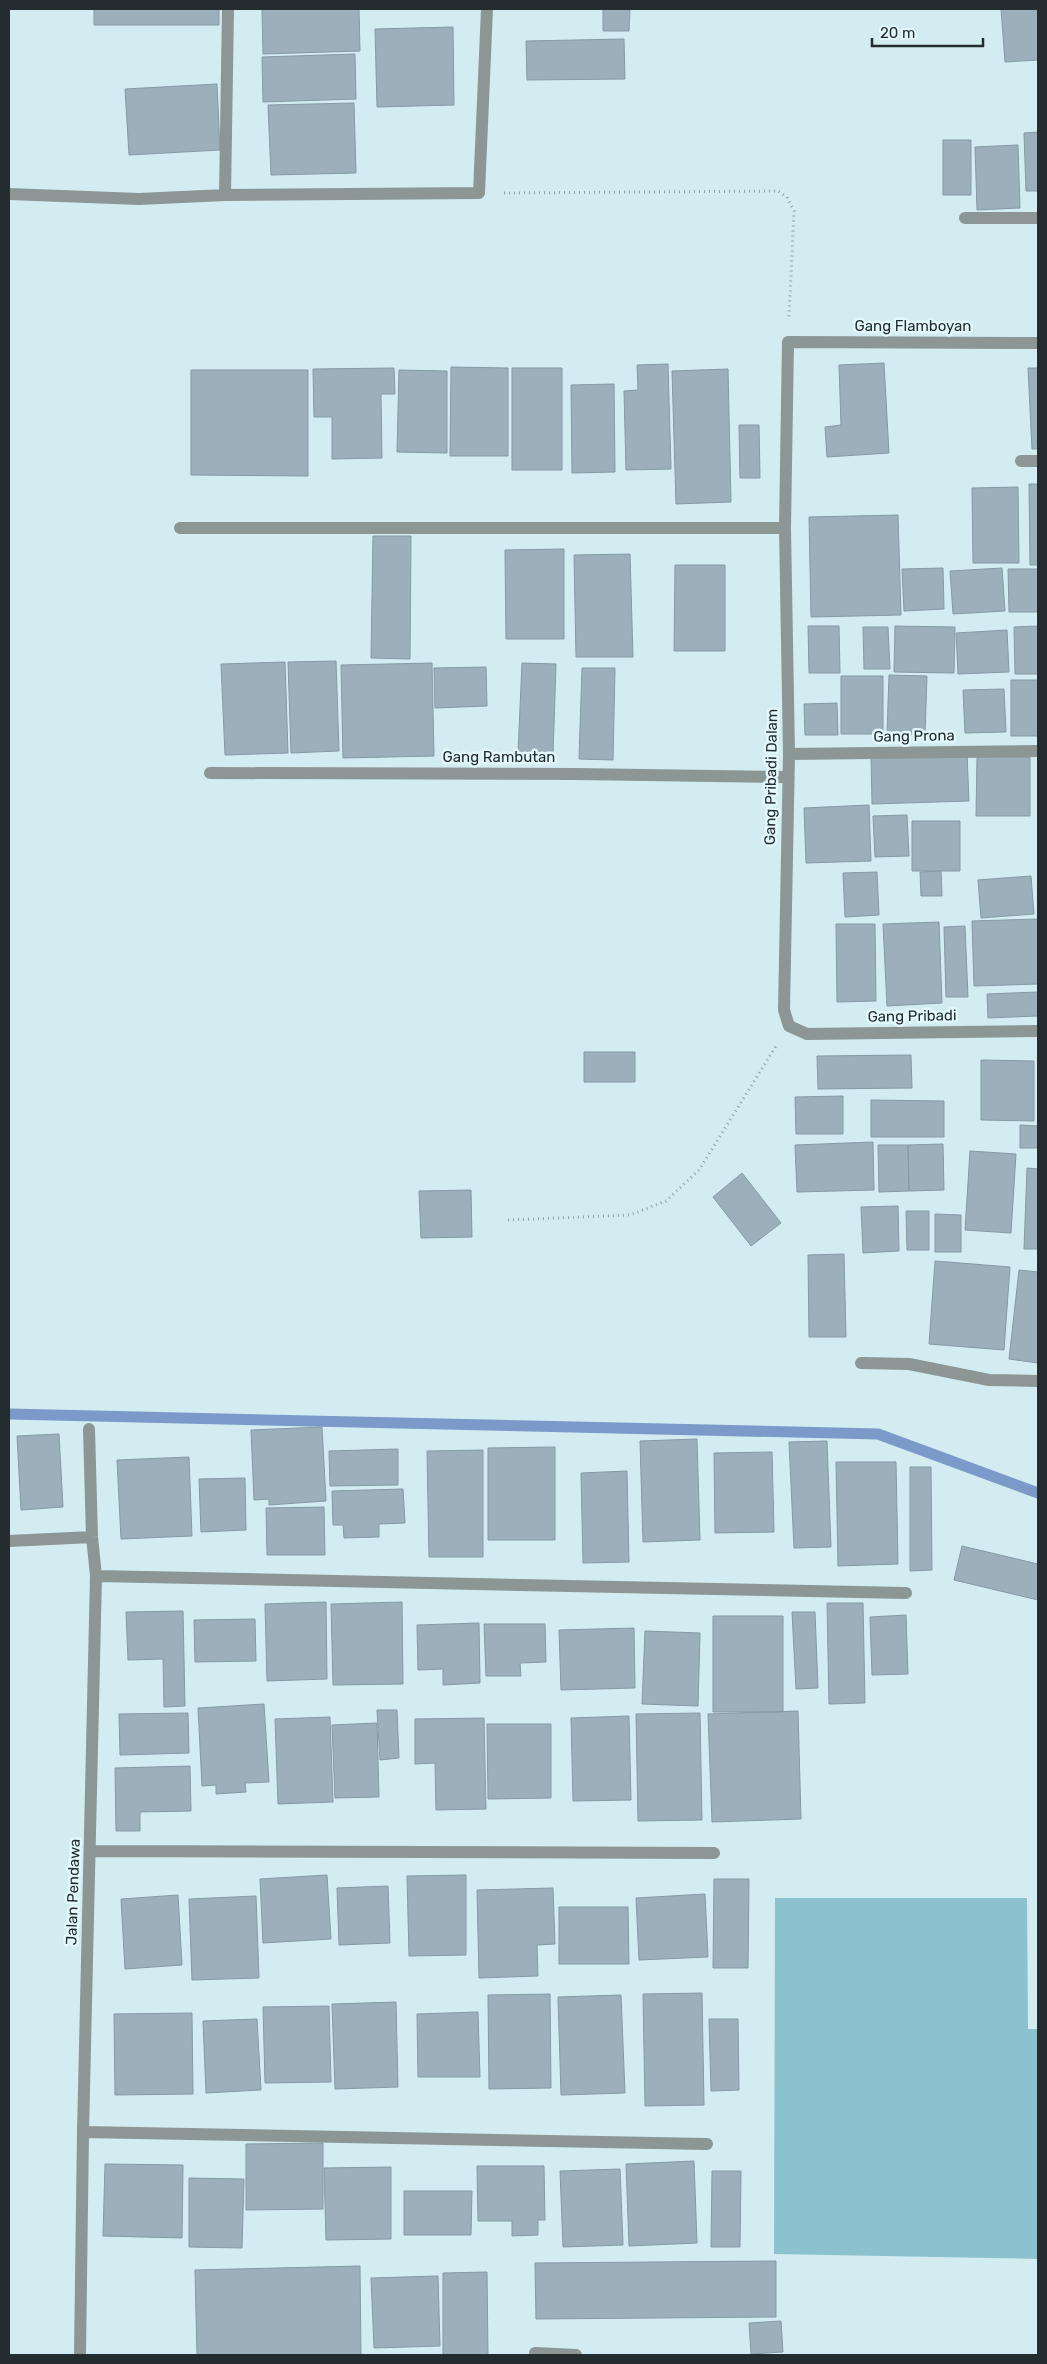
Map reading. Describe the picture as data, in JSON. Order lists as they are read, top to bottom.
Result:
{
  "streets": {
    "street": [
      "Gang Flamboyan",
      "Gang Prona",
      "Gang Rambutan",
      "Gang Pribadi Dalam",
      "Gang Pribadi",
      "Jalan Pendawa"
    ]
  },
  "crossings": [
    ["Gang Flamboyan", "Gang Pribadi Dalam"],
    ["Gang Prona", "Gang Pribadi Dalam"],
    ["Gang Rambutan", "Gang Pribadi Dalam"],
    ["Gang Pribadi Dalam", "Gang Pribadi"]
  ],
  "scale_bar": "20 m"
}
